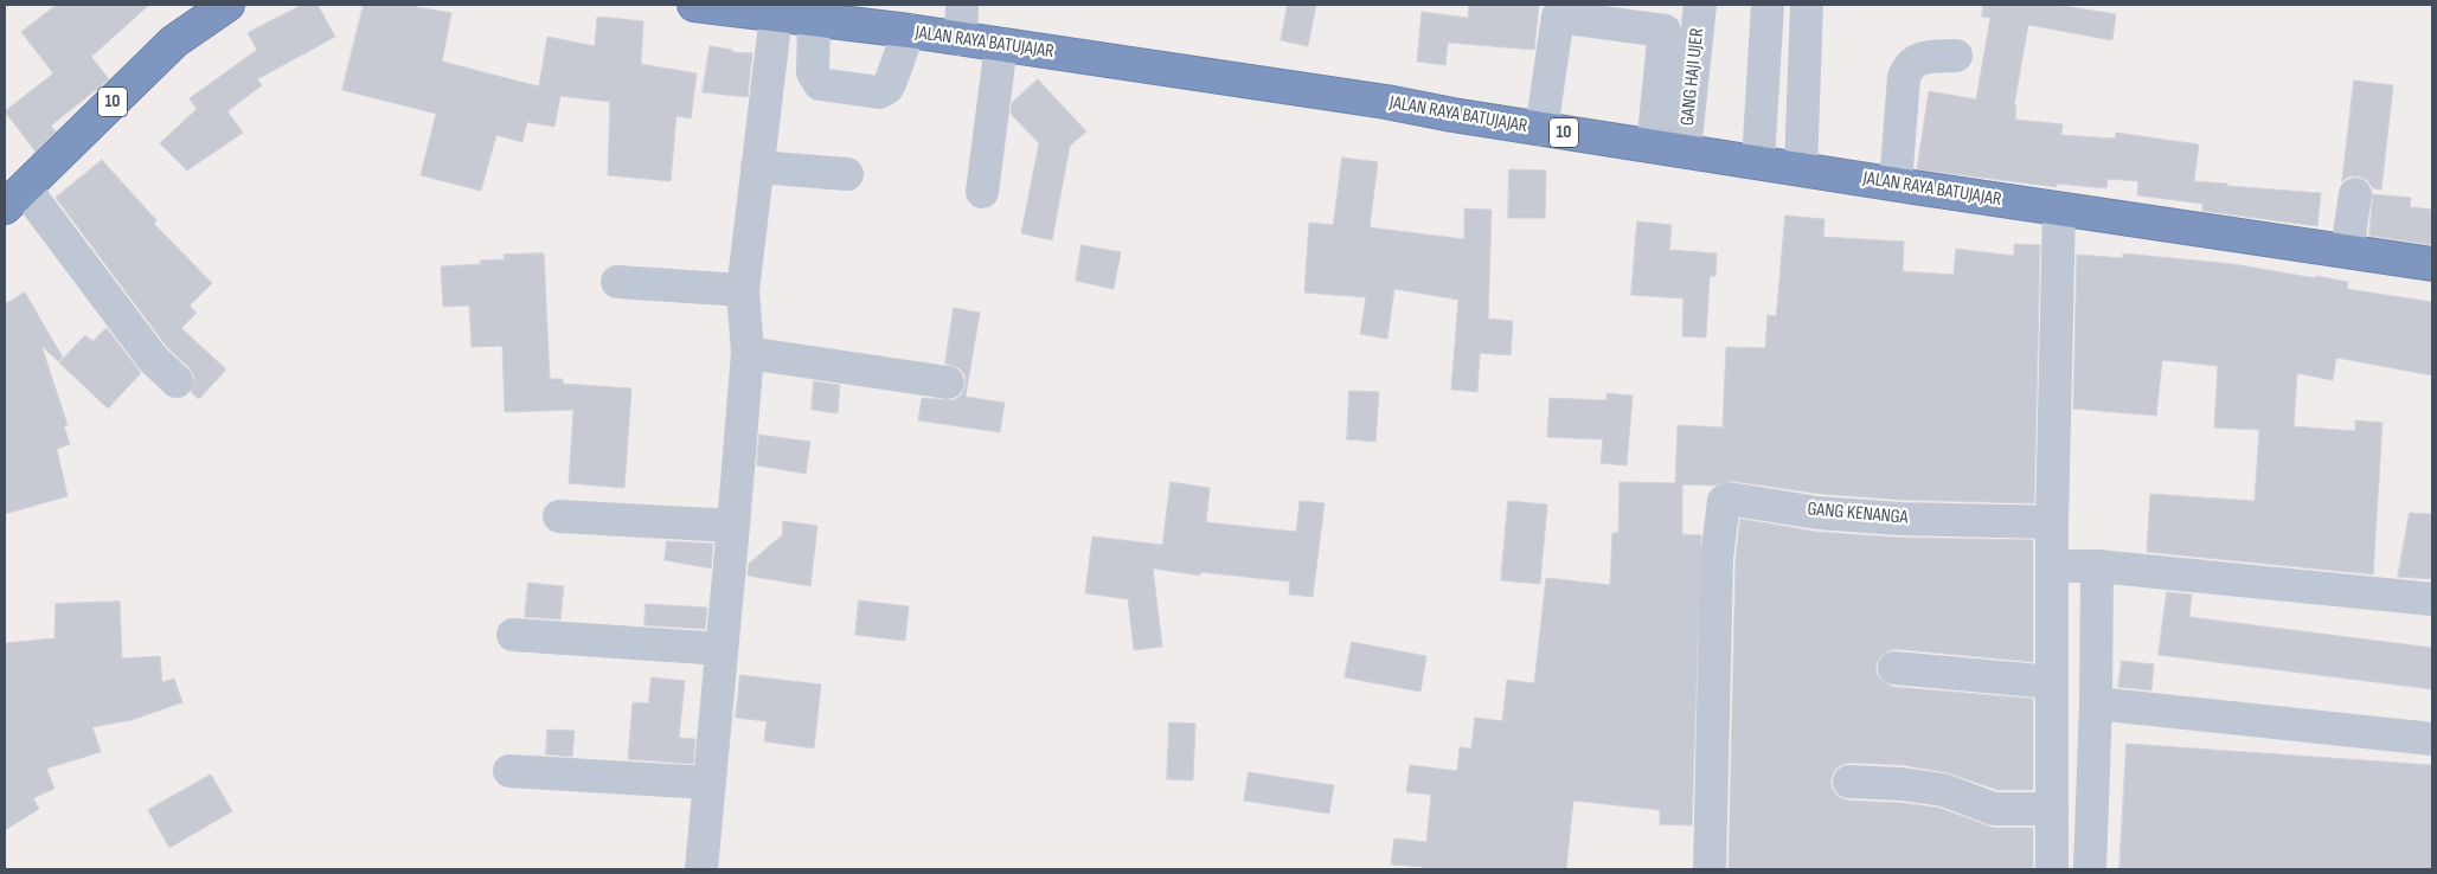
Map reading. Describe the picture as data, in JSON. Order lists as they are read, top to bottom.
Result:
{
  "streets": {
    "highway": ["JALAN RAYA BATUJAJAR", "10"],
    "street": ["GANG HAJI UJER", "GANG KENANGA"]
  },
  "crossings": [
    ["JALAN RAYA BATUJAJAR", "GANG HAJI UJER"]
  ]
}
